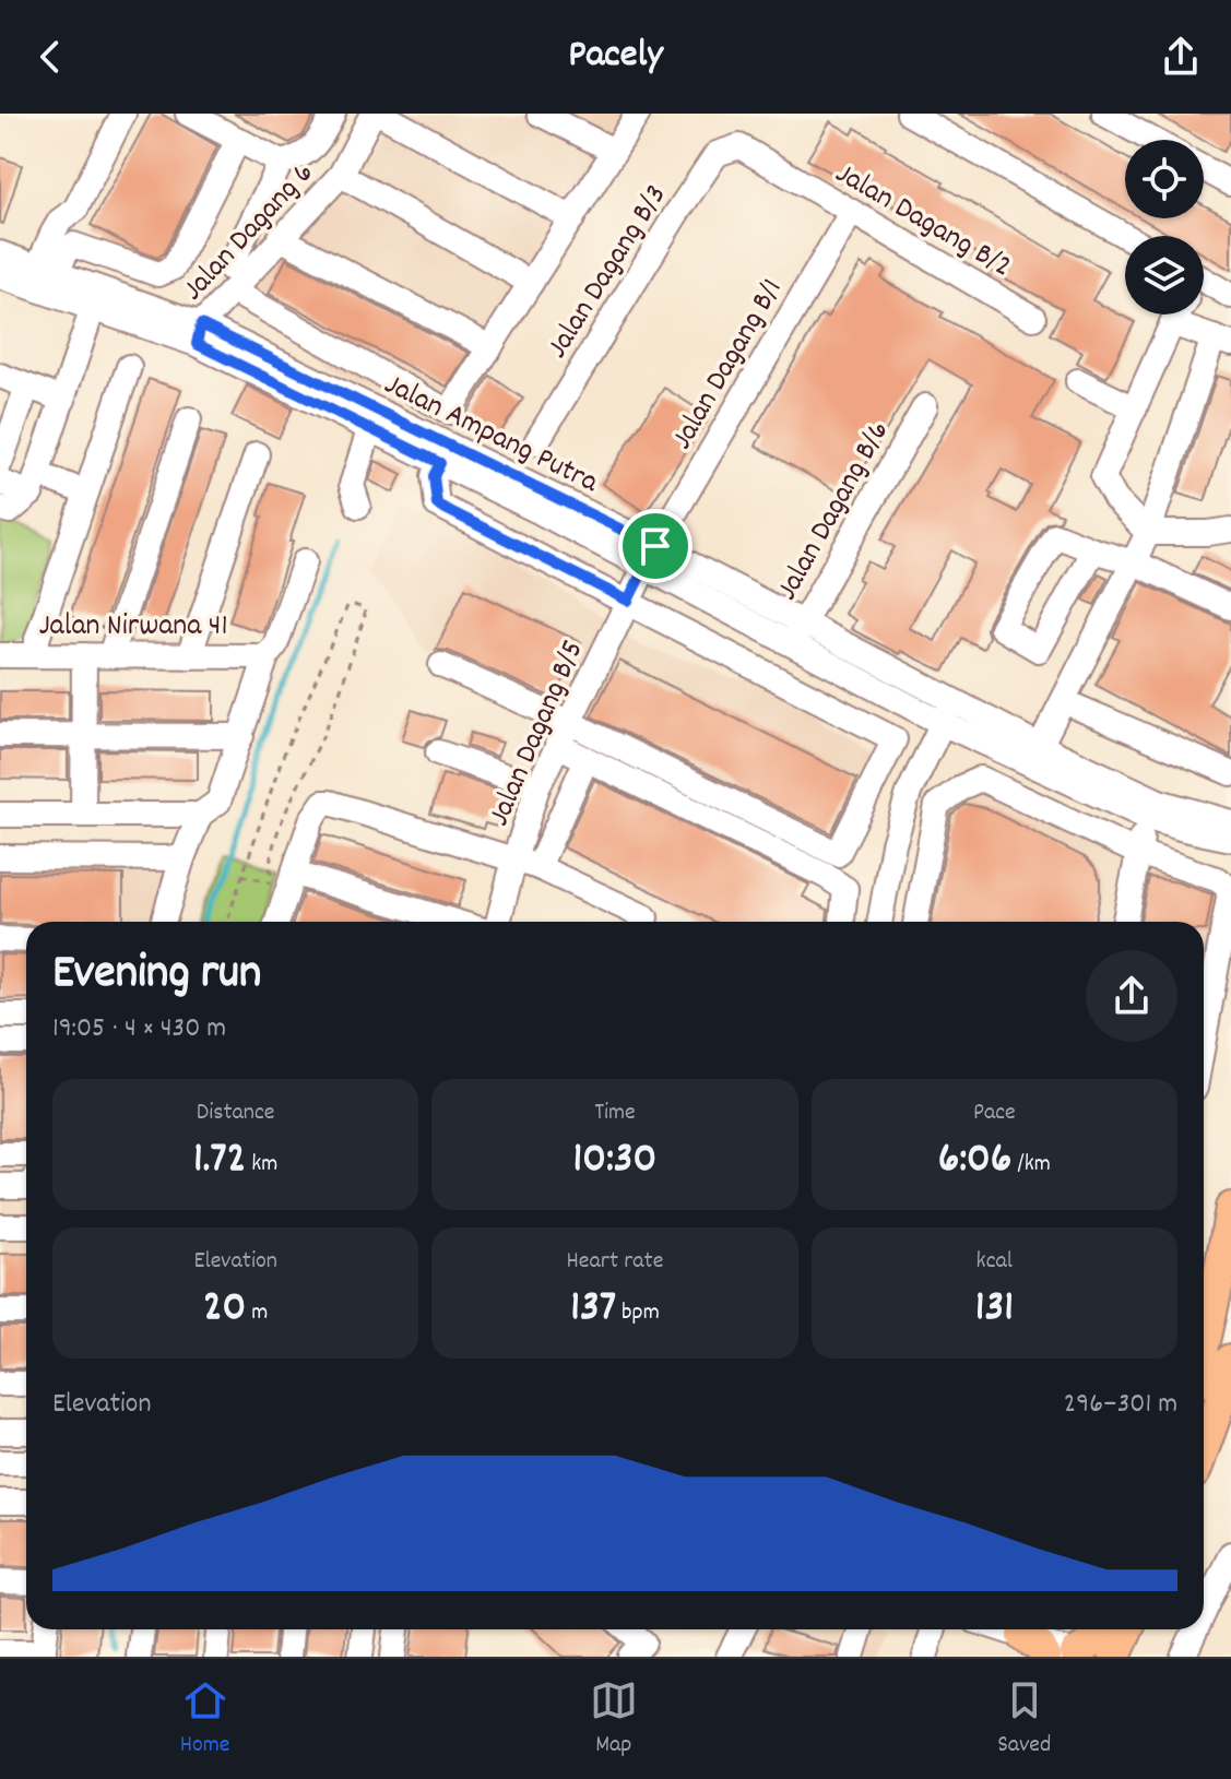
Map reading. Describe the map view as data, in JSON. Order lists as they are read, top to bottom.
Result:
{
  "streets": {
    "street": [
      "Jalan Dagang B/2",
      "Jalan Dagang 6",
      "Jalan Dagang B/3",
      "Jalan Dagang B/1",
      "Jalan Ampang Putra",
      "Jalan Dagang B/6",
      "Jalan Nirwana 41",
      "Jalan Dagang B/5"
    ]
  },
  "crossings": [
    ["Jalan Dagang B/2", "Jalan Dagang B/3"],
    ["Jalan Dagang B/2", "Jalan Dagang B/1"],
    ["Jalan Dagang 6", "Jalan Ampang Putra"],
    ["Jalan Dagang B/1", "Jalan Ampang Putra"],
    ["Jalan Dagang B/1", "Jalan Dagang B/5"],
    ["Jalan Ampang Putra", "Jalan Dagang B/6"],
    ["Jalan Ampang Putra", "Jalan Dagang B/5"]
  ],
  "page": {
    "header": "Pacely",
    "heading": ["Evening run", "19:05 · 4 × 430 m"],
    "stats": [
      ["Distance", "1.72 km"],
      ["Time", "10:30"],
      ["Pace", "6:06 /km"],
      ["Elevation", "20 m"],
      ["Heart rate", "137 bpm"],
      ["kcal", "131"]
    ],
    "chart": ["Elevation", "296–301 m"],
    "tabs": ["Home", "Map", "Saved"]
  }
}
